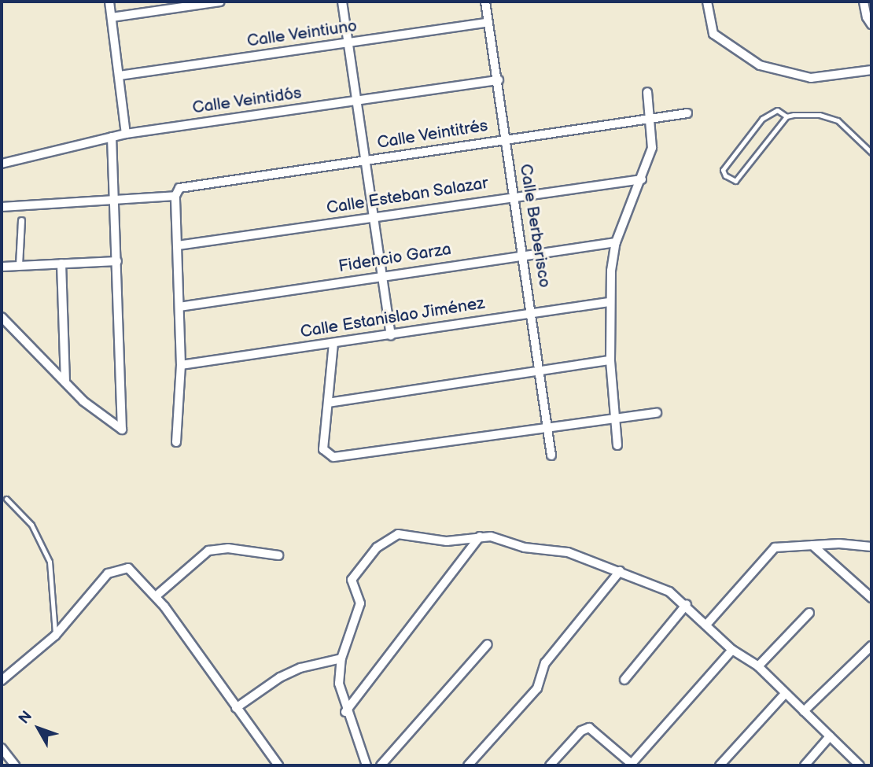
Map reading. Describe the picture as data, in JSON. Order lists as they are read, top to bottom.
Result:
{
  "streets": {
    "street": [
      "Calle Veintiuno",
      "Calle Veintidós",
      "Calle Veintitrés",
      "Calle Esteban Salazar",
      "Calle Berberisco",
      "Fidencio Garza",
      "Calle Estanislao Jiménez"
    ]
  },
  "crossings": [
    ["Calle Veintiuno", "Calle Berberisco"],
    ["Calle Veintidós", "Calle Berberisco"],
    ["Calle Veintitrés", "Calle Berberisco"],
    ["Calle Esteban Salazar", "Calle Berberisco"],
    ["Calle Berberisco", "Fidencio Garza"],
    ["Calle Berberisco", "Calle Estanislao Jiménez"]
  ],
  "north": "top left"
}
